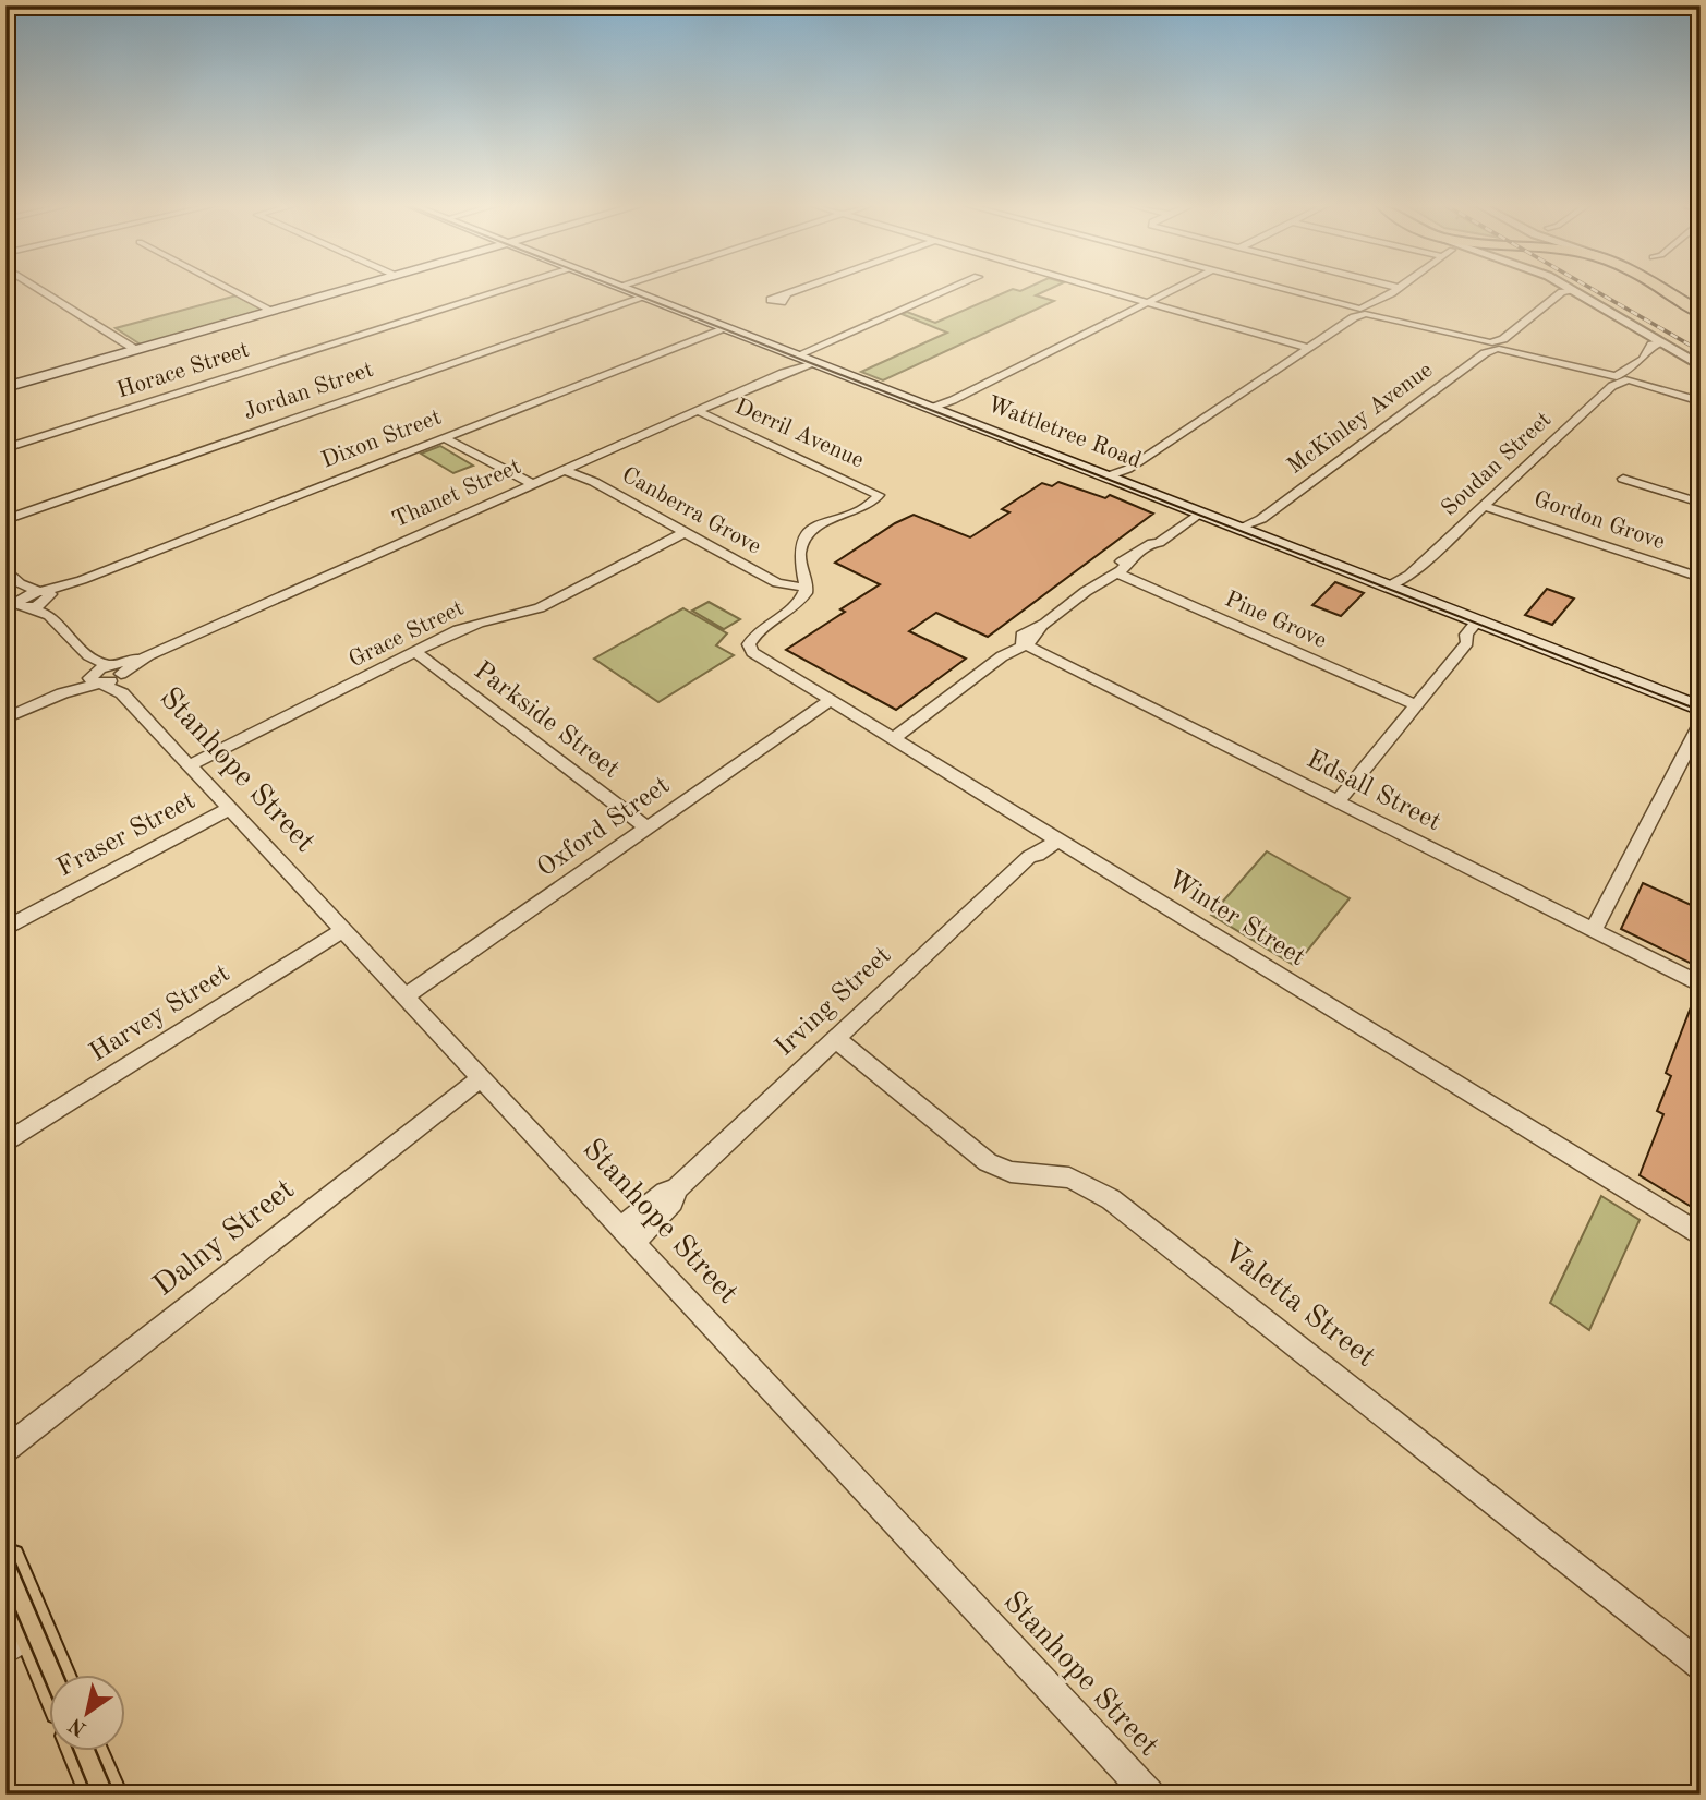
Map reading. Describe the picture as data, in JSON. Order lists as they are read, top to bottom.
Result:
{
  "streets": {
    "main road": ["Wattletree Road"],
    "street": [
      "Horace Street",
      "Jordan Street",
      "McKinley Avenue",
      "Derril Avenue",
      "Dixon Street",
      "Soudan Street",
      "Thanet Street",
      "Canberra Grove",
      "Gordon Grove",
      "Pine Grove",
      "Grace Street",
      "Parkside Street",
      "Stanhope Street",
      "Edsall Street",
      "Oxford Street",
      "Fraser Street",
      "Winter Street",
      "Irving Street",
      "Harvey Street",
      "Dalny Street",
      "Valetta Street"
    ]
  },
  "crossings": [
    ["Jordan Street", "Wattletree Road"],
    ["McKinley Avenue", "Wattletree Road"],
    ["Wattletree Road", "Dixon Street"],
    ["Wattletree Road", "Soudan Street"],
    ["Wattletree Road", "Thanet Street"],
    ["Derril Avenue", "Thanet Street"],
    ["Derril Avenue", "Canberra Grove"],
    ["Derril Avenue", "Winter Street"],
    ["Dixon Street", "Stanhope Street"],
    ["Soudan Street", "Gordon Grove"],
    ["Thanet Street", "Canberra Grove"],
    ["Thanet Street", "Stanhope Street"],
    ["Canberra Grove", "Grace Street"],
    ["Canberra Grove", "Winter Street"],
    ["Grace Street", "Parkside Street"],
    ["Grace Street", "Stanhope Street"],
    ["Parkside Street", "Oxford Street"],
    ["Stanhope Street", "Oxford Street"],
    ["Stanhope Street", "Fraser Street"],
    ["Stanhope Street", "Irving Street"],
    ["Stanhope Street", "Harvey Street"],
    ["Stanhope Street", "Dalny Street"],
    ["Oxford Street", "Winter Street"],
    ["Winter Street", "Irving Street"],
    ["Irving Street", "Valetta Street"]
  ],
  "north": "bottom left"
}
